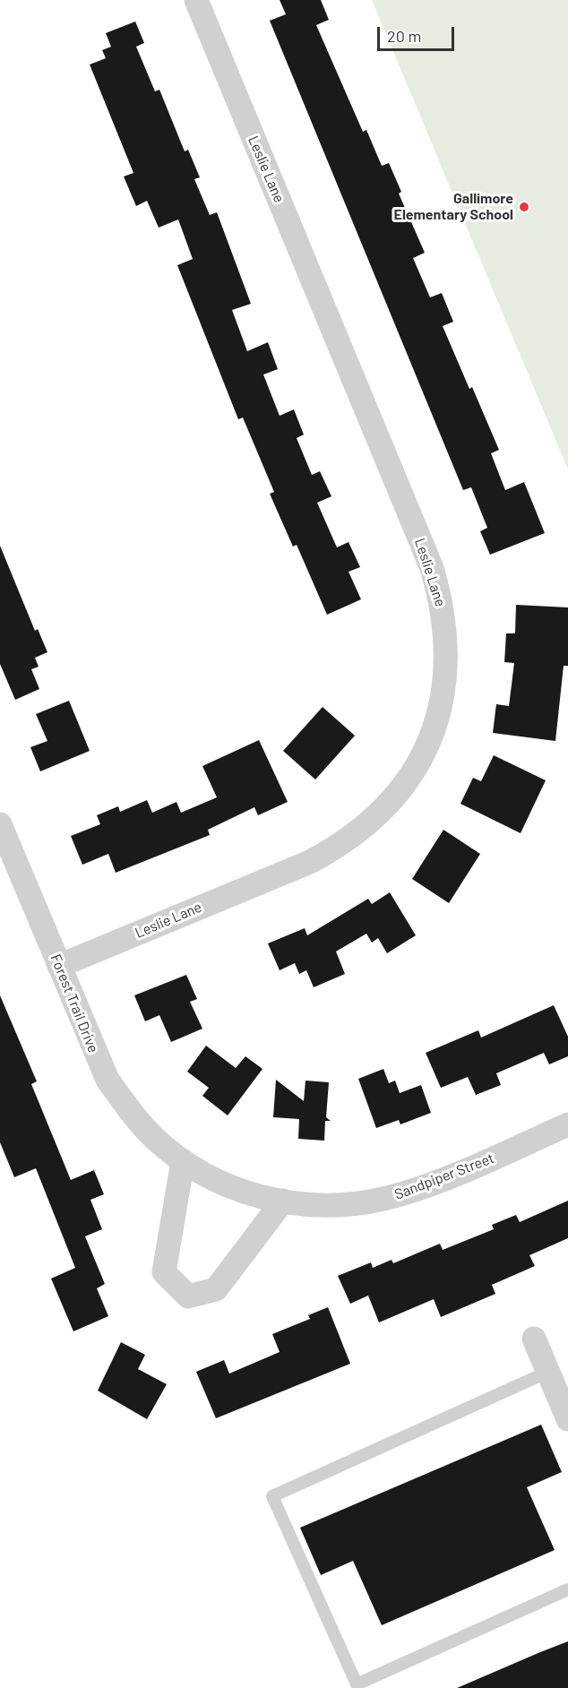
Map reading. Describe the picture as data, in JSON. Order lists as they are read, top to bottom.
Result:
{
  "streets": {
    "street": ["Leslie Lane", "Forest Trail Drive", "Sandpiper Street"]
  },
  "crossings": [
    ["Leslie Lane", "Forest Trail Drive"],
    ["Forest Trail Drive", "Sandpiper Street"]
  ],
  "places": ["Gallimore Elementary School"],
  "scale_bar": "20 m"
}
